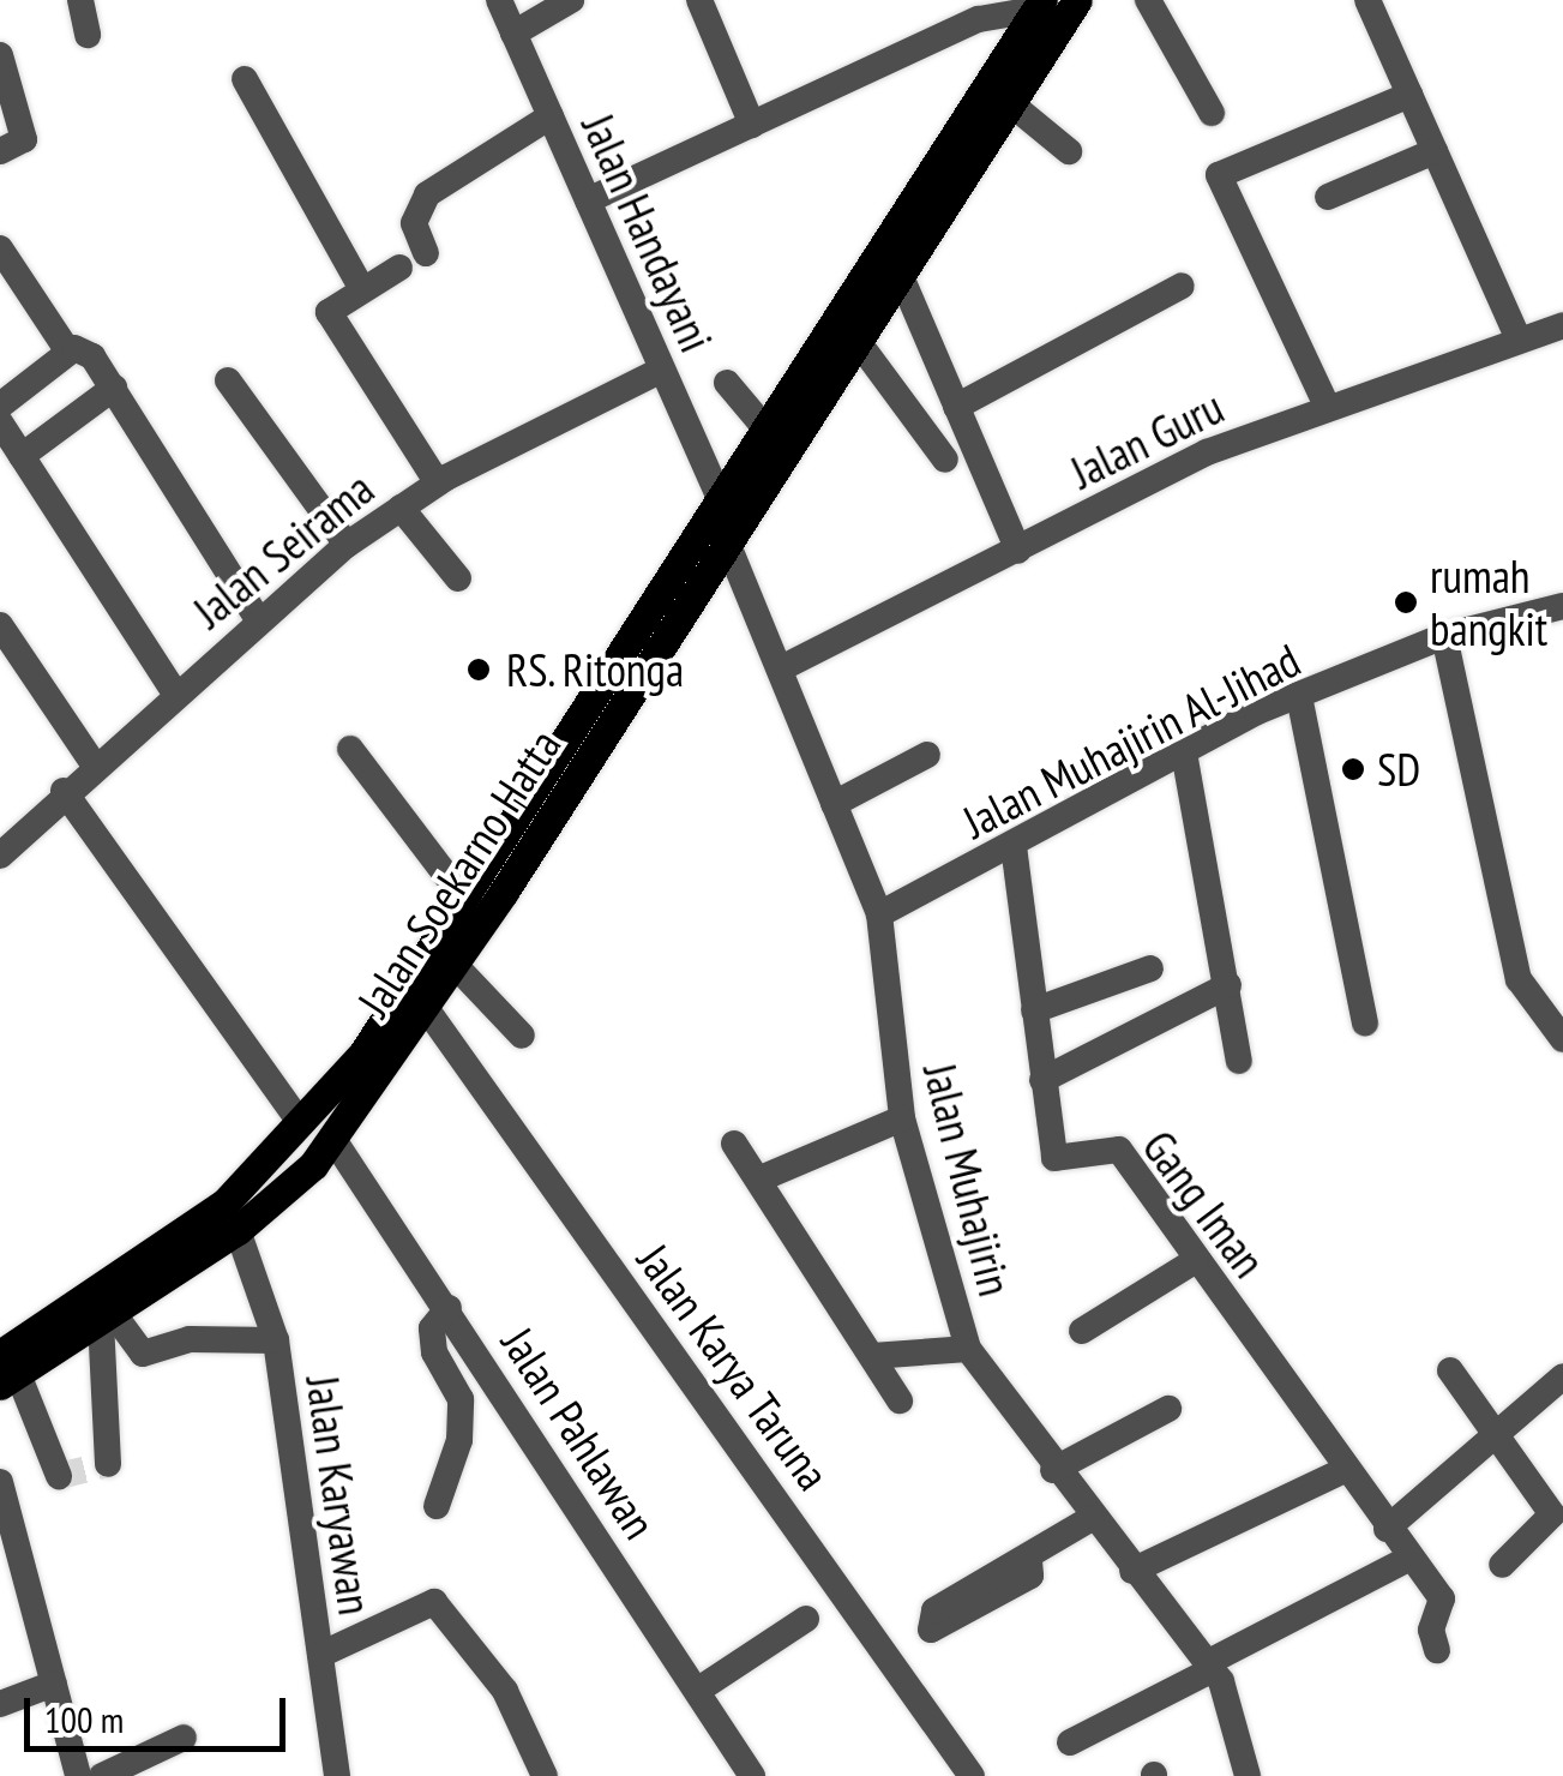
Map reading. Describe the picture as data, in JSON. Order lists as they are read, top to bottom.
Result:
{
  "streets": {
    "main road": ["Jalan Soekarno Hatta"],
    "street": [
      "Jalan Handayani",
      "Jalan Guru",
      "Jalan Seirama",
      "Jalan Muhajirin Al-Jihad",
      "Jalan Muhajirin",
      "Gang Iman",
      "Jalan Karya Taruna",
      "Jalan Pahlawan",
      "Jalan Karyawan"
    ]
  },
  "crossings": [
    ["Jalan Handayani", "Jalan Seirama"],
    ["Jalan Handayani", "Jalan Soekarno Hatta"],
    ["Jalan Guru", "Jalan Muhajirin"],
    ["Jalan Muhajirin Al-Jihad", "Jalan Muhajirin"],
    ["Jalan Muhajirin Al-Jihad", "Gang Iman"],
    ["Jalan Soekarno Hatta", "Jalan Muhajirin"],
    ["Jalan Soekarno Hatta", "Jalan Karya Taruna"],
    ["Jalan Soekarno Hatta", "Jalan Pahlawan"],
    ["Jalan Soekarno Hatta", "Jalan Karyawan"]
  ],
  "places": ["rumah bangkit", "RS. Ritonga", "SD"],
  "scale_bar": "100 m"
}
